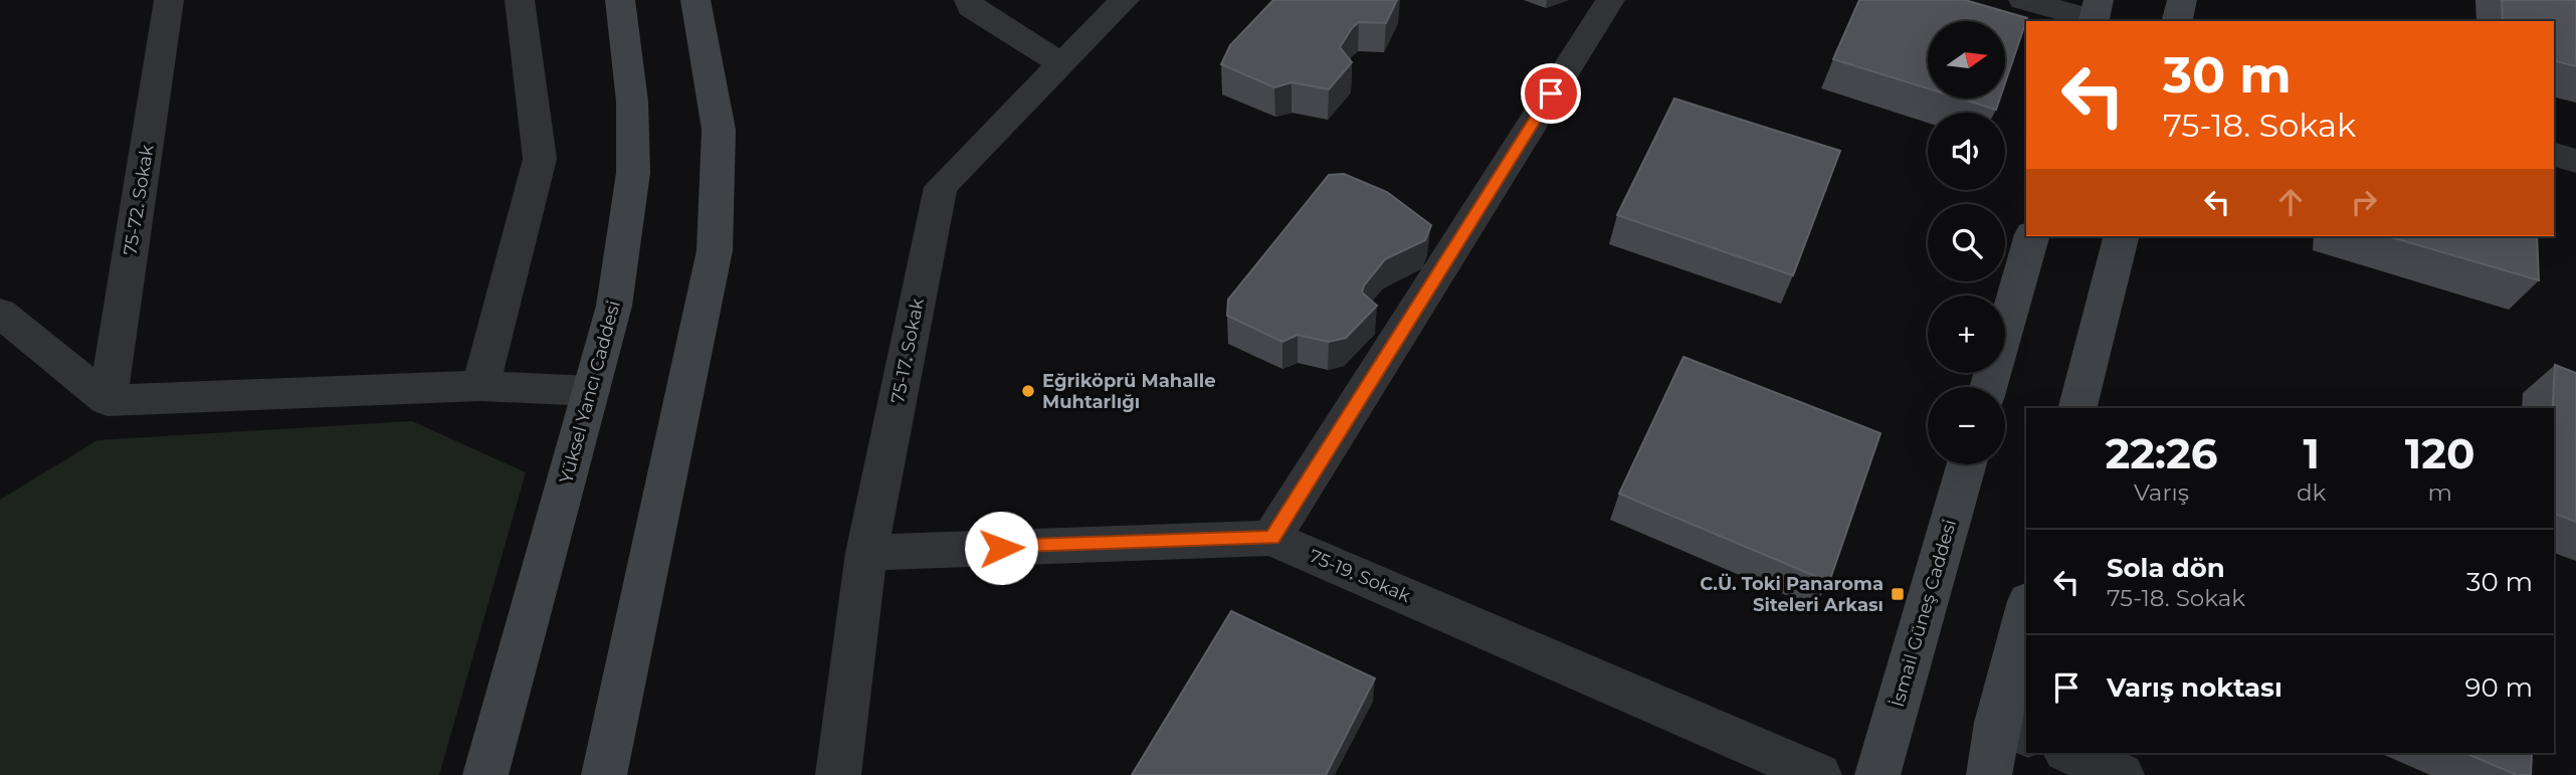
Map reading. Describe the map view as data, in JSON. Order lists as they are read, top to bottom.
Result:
{
  "streets": {
    "main road": ["Yüksel Yancı Caddesi", "İsmail Güneş Caddesi"],
    "street": ["75-72. Sokak", "75-17. Sokak", "75-19. Sokak"]
  },
  "crossings": [
    ["75-17. Sokak", "75-19. Sokak"]
  ],
  "places": {
    "other": ["Eğriköprü Mahalle Muhtarlığı"],
    "transit": ["C.Ü. Toki Panaroma Siteleri Arkası"]
  },
  "north": "right",
  "page": {
    "map_buttons": ["+", "−"],
    "turn": ["30 m", "75-18. Sokak"],
    "eta": [
      "22:26",
      "Varış",
      "1",
      "dk",
      "120",
      "m"
    ],
    "list": [
      {
        "name": "Sola dön",
        "note": "75-18. Sokak",
        "value": "30 m"
      },
      {
        "name": "Varış noktası",
        "value": "90 m"
      }
    ]
  }
}
